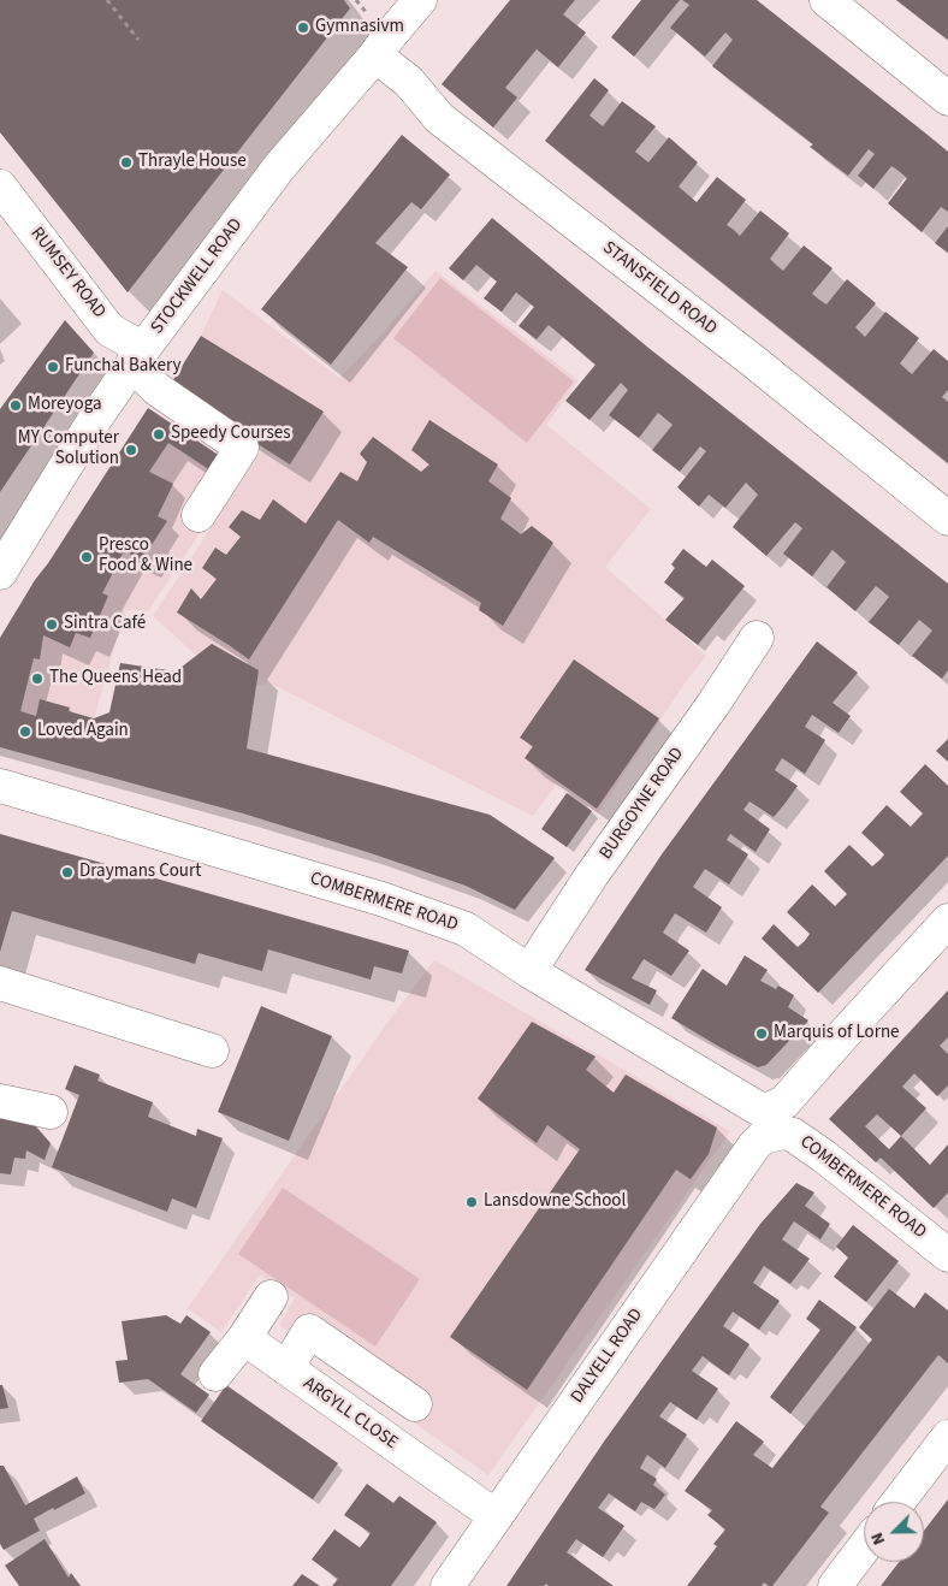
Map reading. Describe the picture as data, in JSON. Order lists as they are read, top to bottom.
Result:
{
  "streets": {
    "main road": [
      "RUMSEY ROAD",
      "STOCKWELL ROAD",
      "STANSFIELD ROAD",
      "BURGOYNE ROAD",
      "COMBERMERE ROAD",
      "DALYELL ROAD",
      "ARGYLL CLOSE"
    ]
  },
  "crossings": [
    ["RUMSEY ROAD", "STOCKWELL ROAD"],
    ["STOCKWELL ROAD", "STANSFIELD ROAD"],
    ["BURGOYNE ROAD", "COMBERMERE ROAD"],
    ["COMBERMERE ROAD", "DALYELL ROAD"],
    ["DALYELL ROAD", "ARGYLL CLOSE"]
  ],
  "places": [
    "Gymnasivm",
    "Thrayle House",
    "Funchal Bakery",
    "Moreyoga",
    "Speedy Courses",
    "MY Computer Solution",
    "Presco Food & Wine",
    "Sintra Café",
    "The Queens Head",
    "Loved Again",
    "Draymans Court",
    "Marquis of Lorne",
    "Lansdowne School"
  ],
  "north": "bottom left"
}
